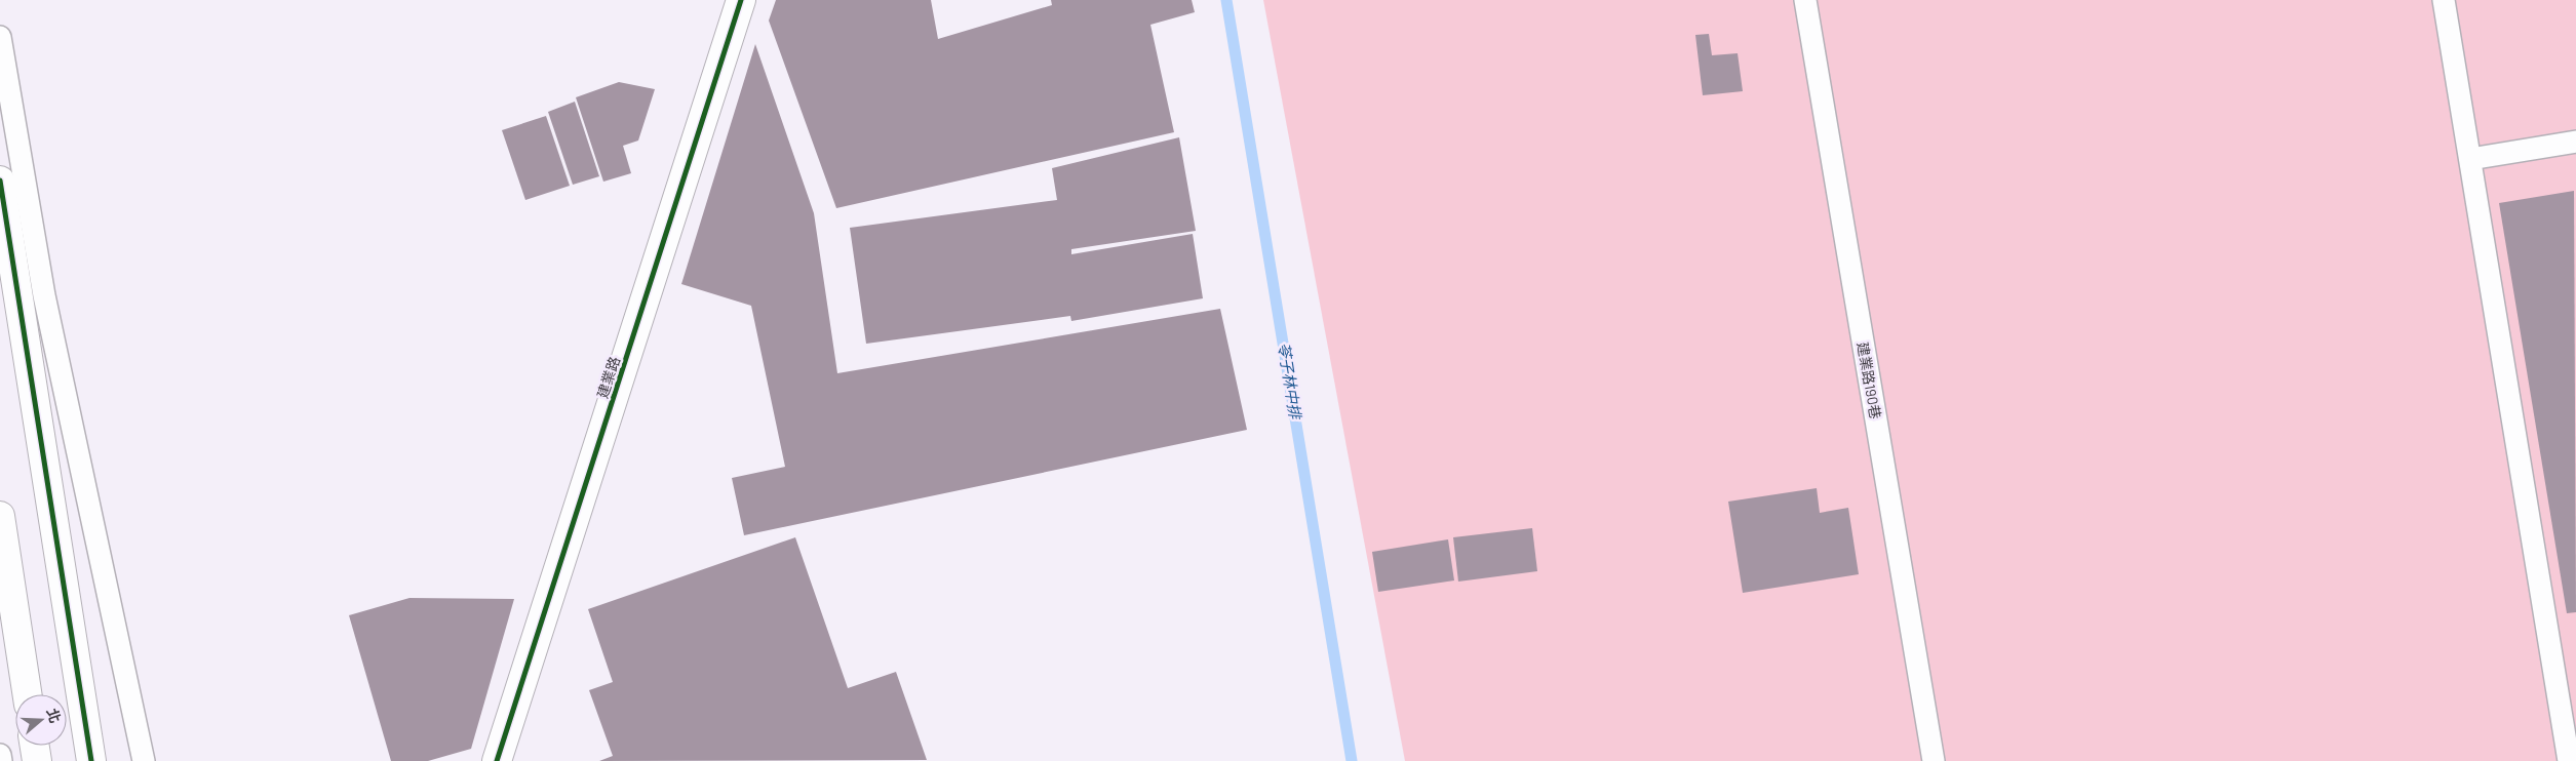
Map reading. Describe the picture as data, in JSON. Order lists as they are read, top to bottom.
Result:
{
  "streets": {
    "street": ["建業路"],
    "lane": ["建業路190巷"]
  },
  "water": ["苓子林中排"],
  "north": "right"
}
